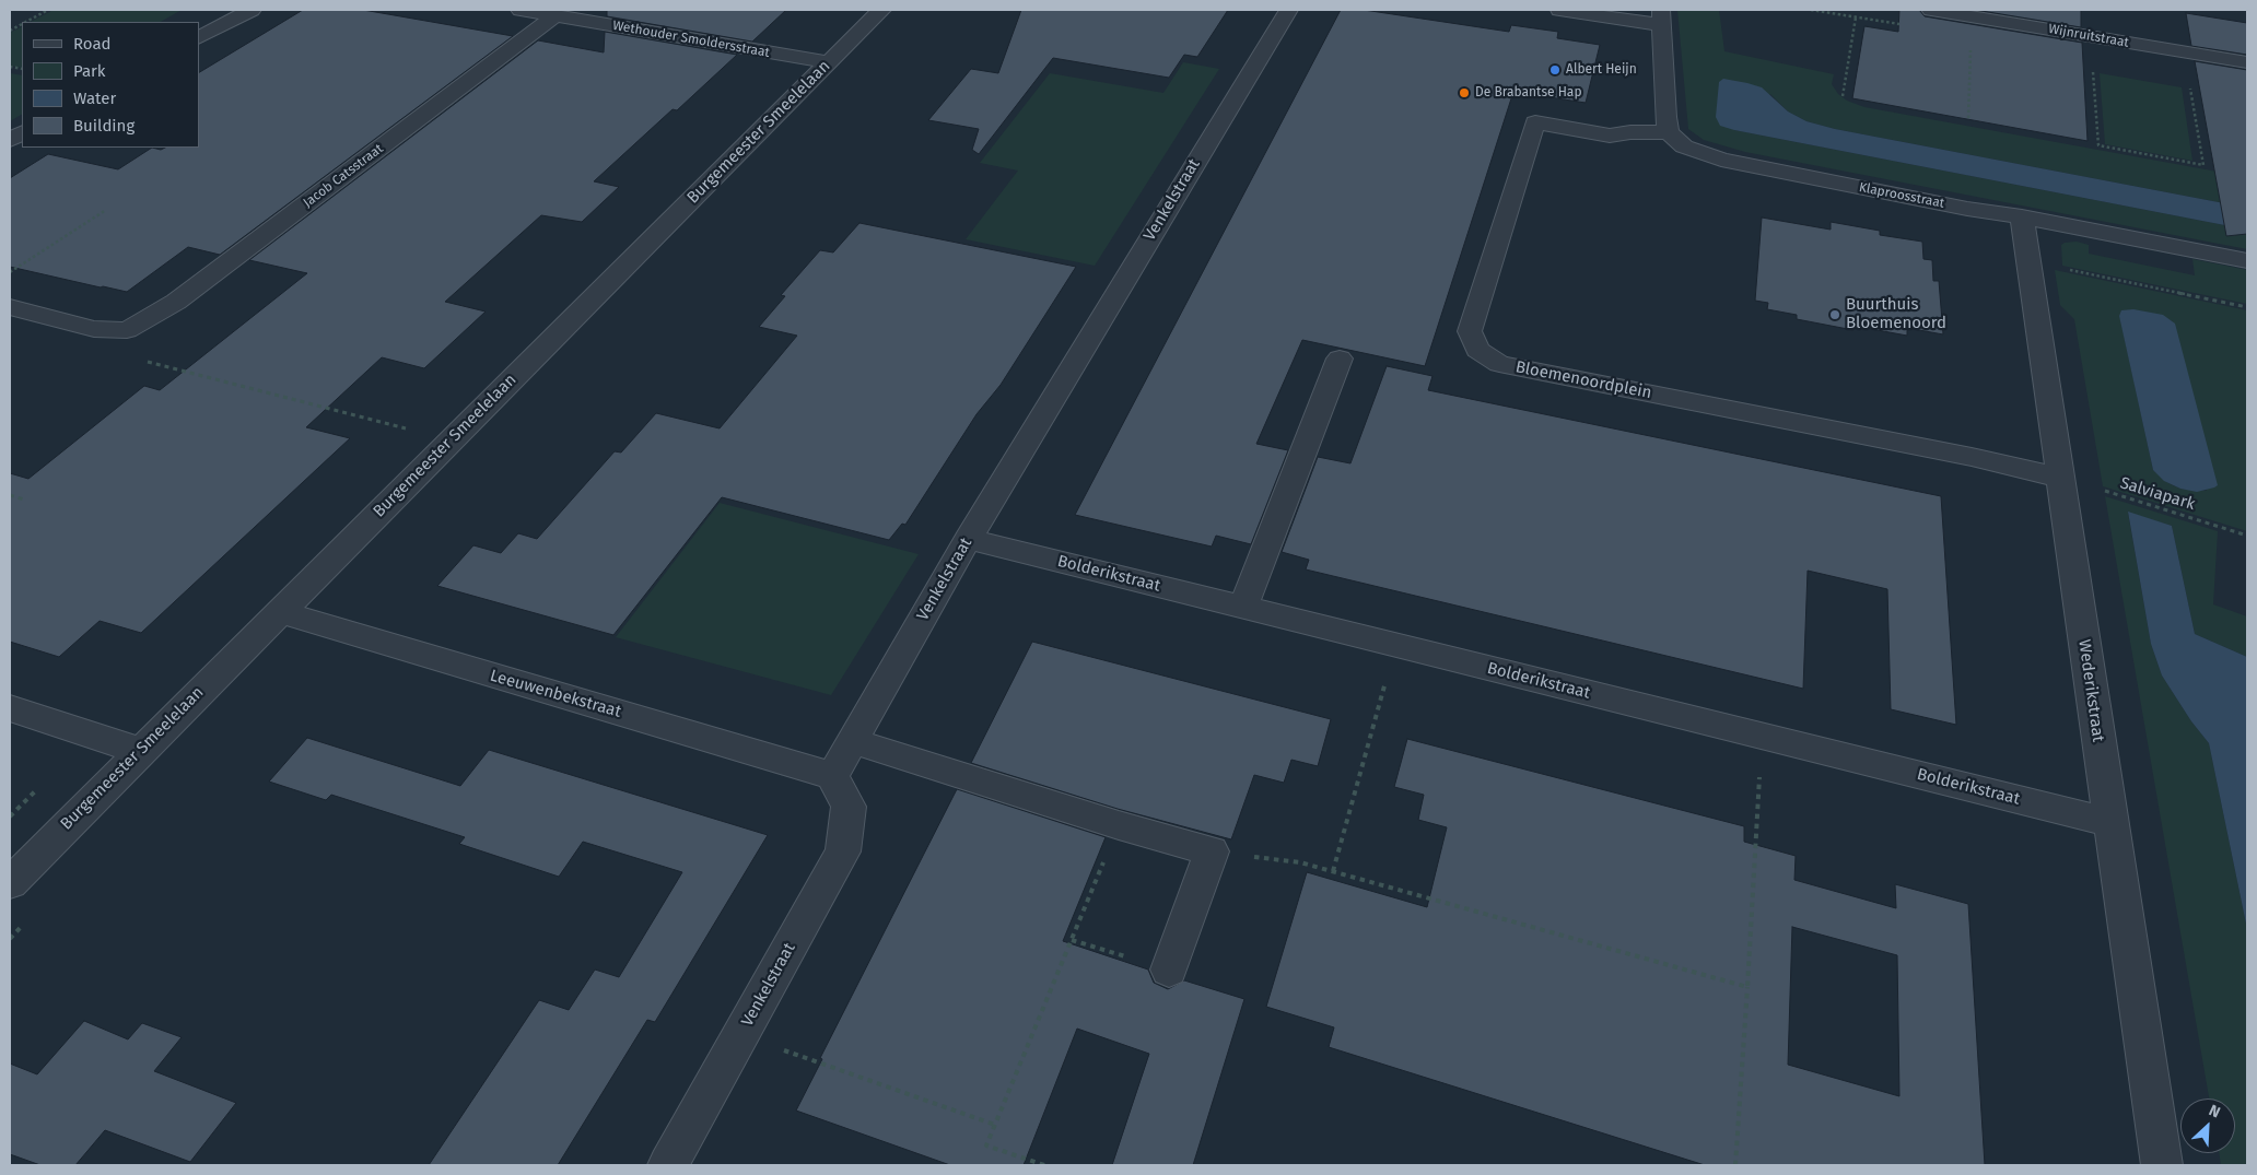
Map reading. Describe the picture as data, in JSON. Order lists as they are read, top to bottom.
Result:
{
  "streets": {
    "street": [
      "Wijnruitstraat",
      "Wethouder Smoldersstraat",
      "Burgemeester Smeelelaan",
      "Jacob Catsstraat",
      "Klaproosstraat",
      "Venkelstraat",
      "Bloemenoordplein",
      "Bolderikstraat",
      "Wederikstraat",
      "Leeuwenbekstraat"
    ],
    "path": ["Salviapark"]
  },
  "crossings": [
    ["Wethouder Smoldersstraat", "Burgemeester Smeelelaan"],
    ["Wethouder Smoldersstraat", "Jacob Catsstraat"],
    ["Burgemeester Smeelelaan", "Leeuwenbekstraat"],
    ["Klaproosstraat", "Bloemenoordplein"],
    ["Klaproosstraat", "Wederikstraat"],
    ["Venkelstraat", "Bolderikstraat"],
    ["Venkelstraat", "Leeuwenbekstraat"],
    ["Bloemenoordplein", "Salviapark"],
    ["Bloemenoordplein", "Wederikstraat"],
    ["Salviapark", "Wederikstraat"],
    ["Bolderikstraat", "Wederikstraat"]
  ],
  "places": ["Albert Heijn", "De Brabantse Hap", "Buurthuis Bloemenoord"],
  "legend": [
    "Road",
    "Park",
    "Water",
    "Building"
  ],
  "north": "top right"
}
